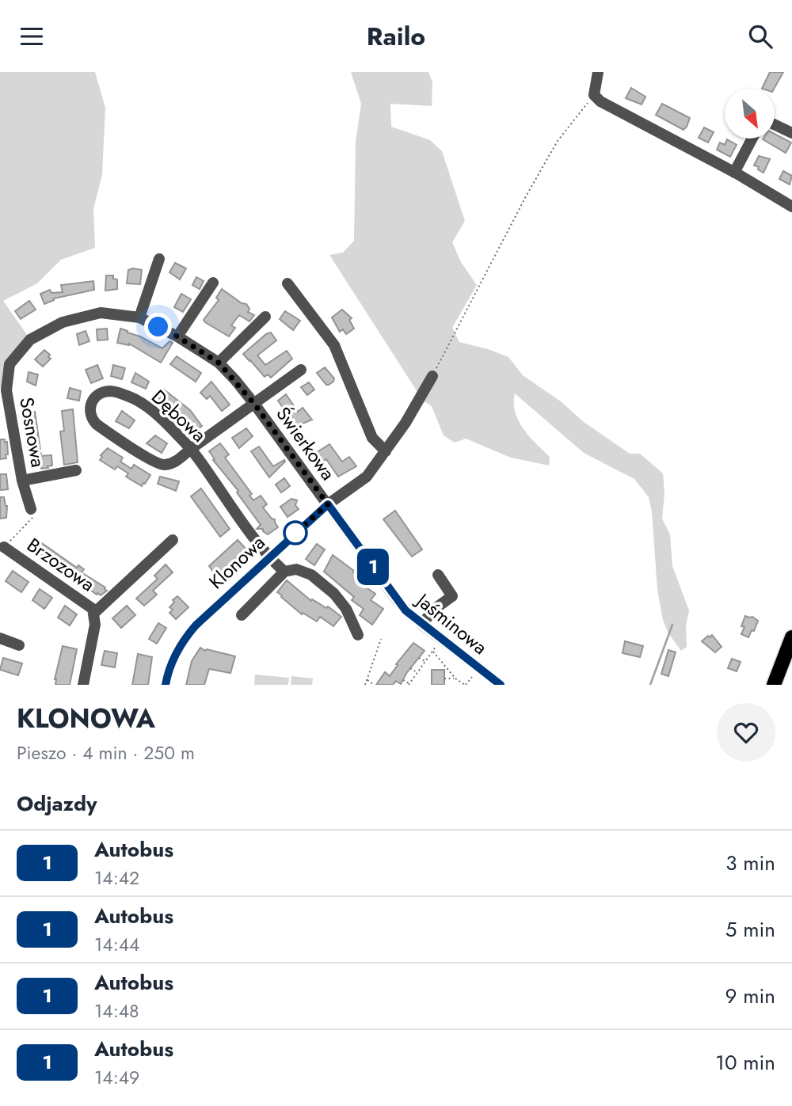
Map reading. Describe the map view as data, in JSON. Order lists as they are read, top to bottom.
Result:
{
  "streets": {
    "street": [
      "Dębowa",
      "Sosnowa",
      "Świerkowa",
      "Klonowa",
      "Brzozowa",
      "Jaśminowa"
    ]
  },
  "crossings": [
    ["Dębowa", "Świerkowa"],
    ["Dębowa", "Klonowa"],
    ["Sosnowa", "Świerkowa"],
    ["Świerkowa", "Klonowa"],
    ["Świerkowa", "Jaśminowa"],
    ["Klonowa", "Jaśminowa"]
  ],
  "lines": ["bus line 1"],
  "north": "bottom right",
  "page": {
    "header": "Railo",
    "on_map": "1",
    "heading": [
      ["KLONOWA", "Pieszo · 4 min · 250 m"],
      "Odjazdy"
    ],
    "list": [
      {
        "mark": "1",
        "name": "Autobus",
        "note": "14:42",
        "value": "3 min"
      },
      {
        "mark": "1",
        "name": "Autobus",
        "note": "14:44",
        "value": "5 min"
      },
      {
        "mark": "1",
        "name": "Autobus",
        "note": "14:48",
        "value": "9 min"
      },
      {
        "mark": "1",
        "name": "Autobus",
        "note": "14:49",
        "value": "10 min"
      }
    ]
  }
}
